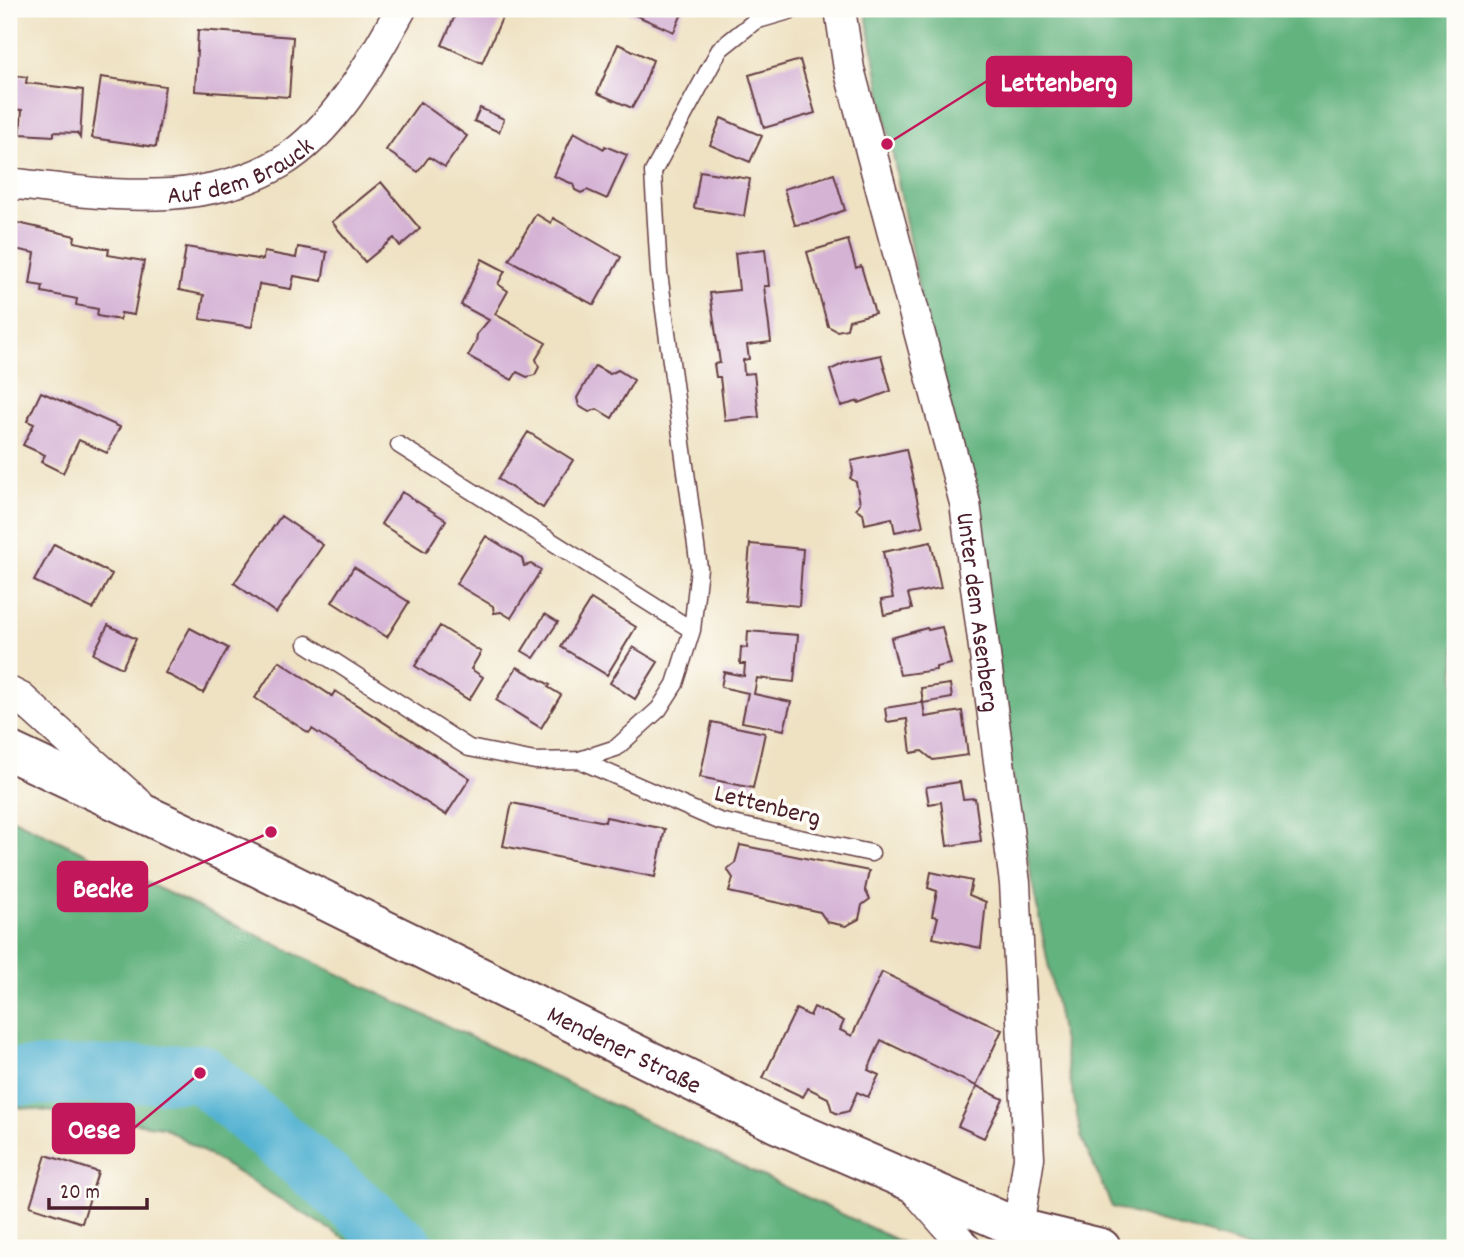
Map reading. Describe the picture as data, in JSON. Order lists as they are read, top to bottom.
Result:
{
  "streets": {
    "main road": ["Mendener Straße"],
    "street": ["Auf dem Brauck", "Unter dem Asenberg"],
    "lane": ["Lettenberg"]
  },
  "crossings": [
    ["Unter dem Asenberg", "Mendener Straße"]
  ],
  "places": ["Lettenberg", "Becke", "Oese"],
  "scale_bar": "20 m"
}
